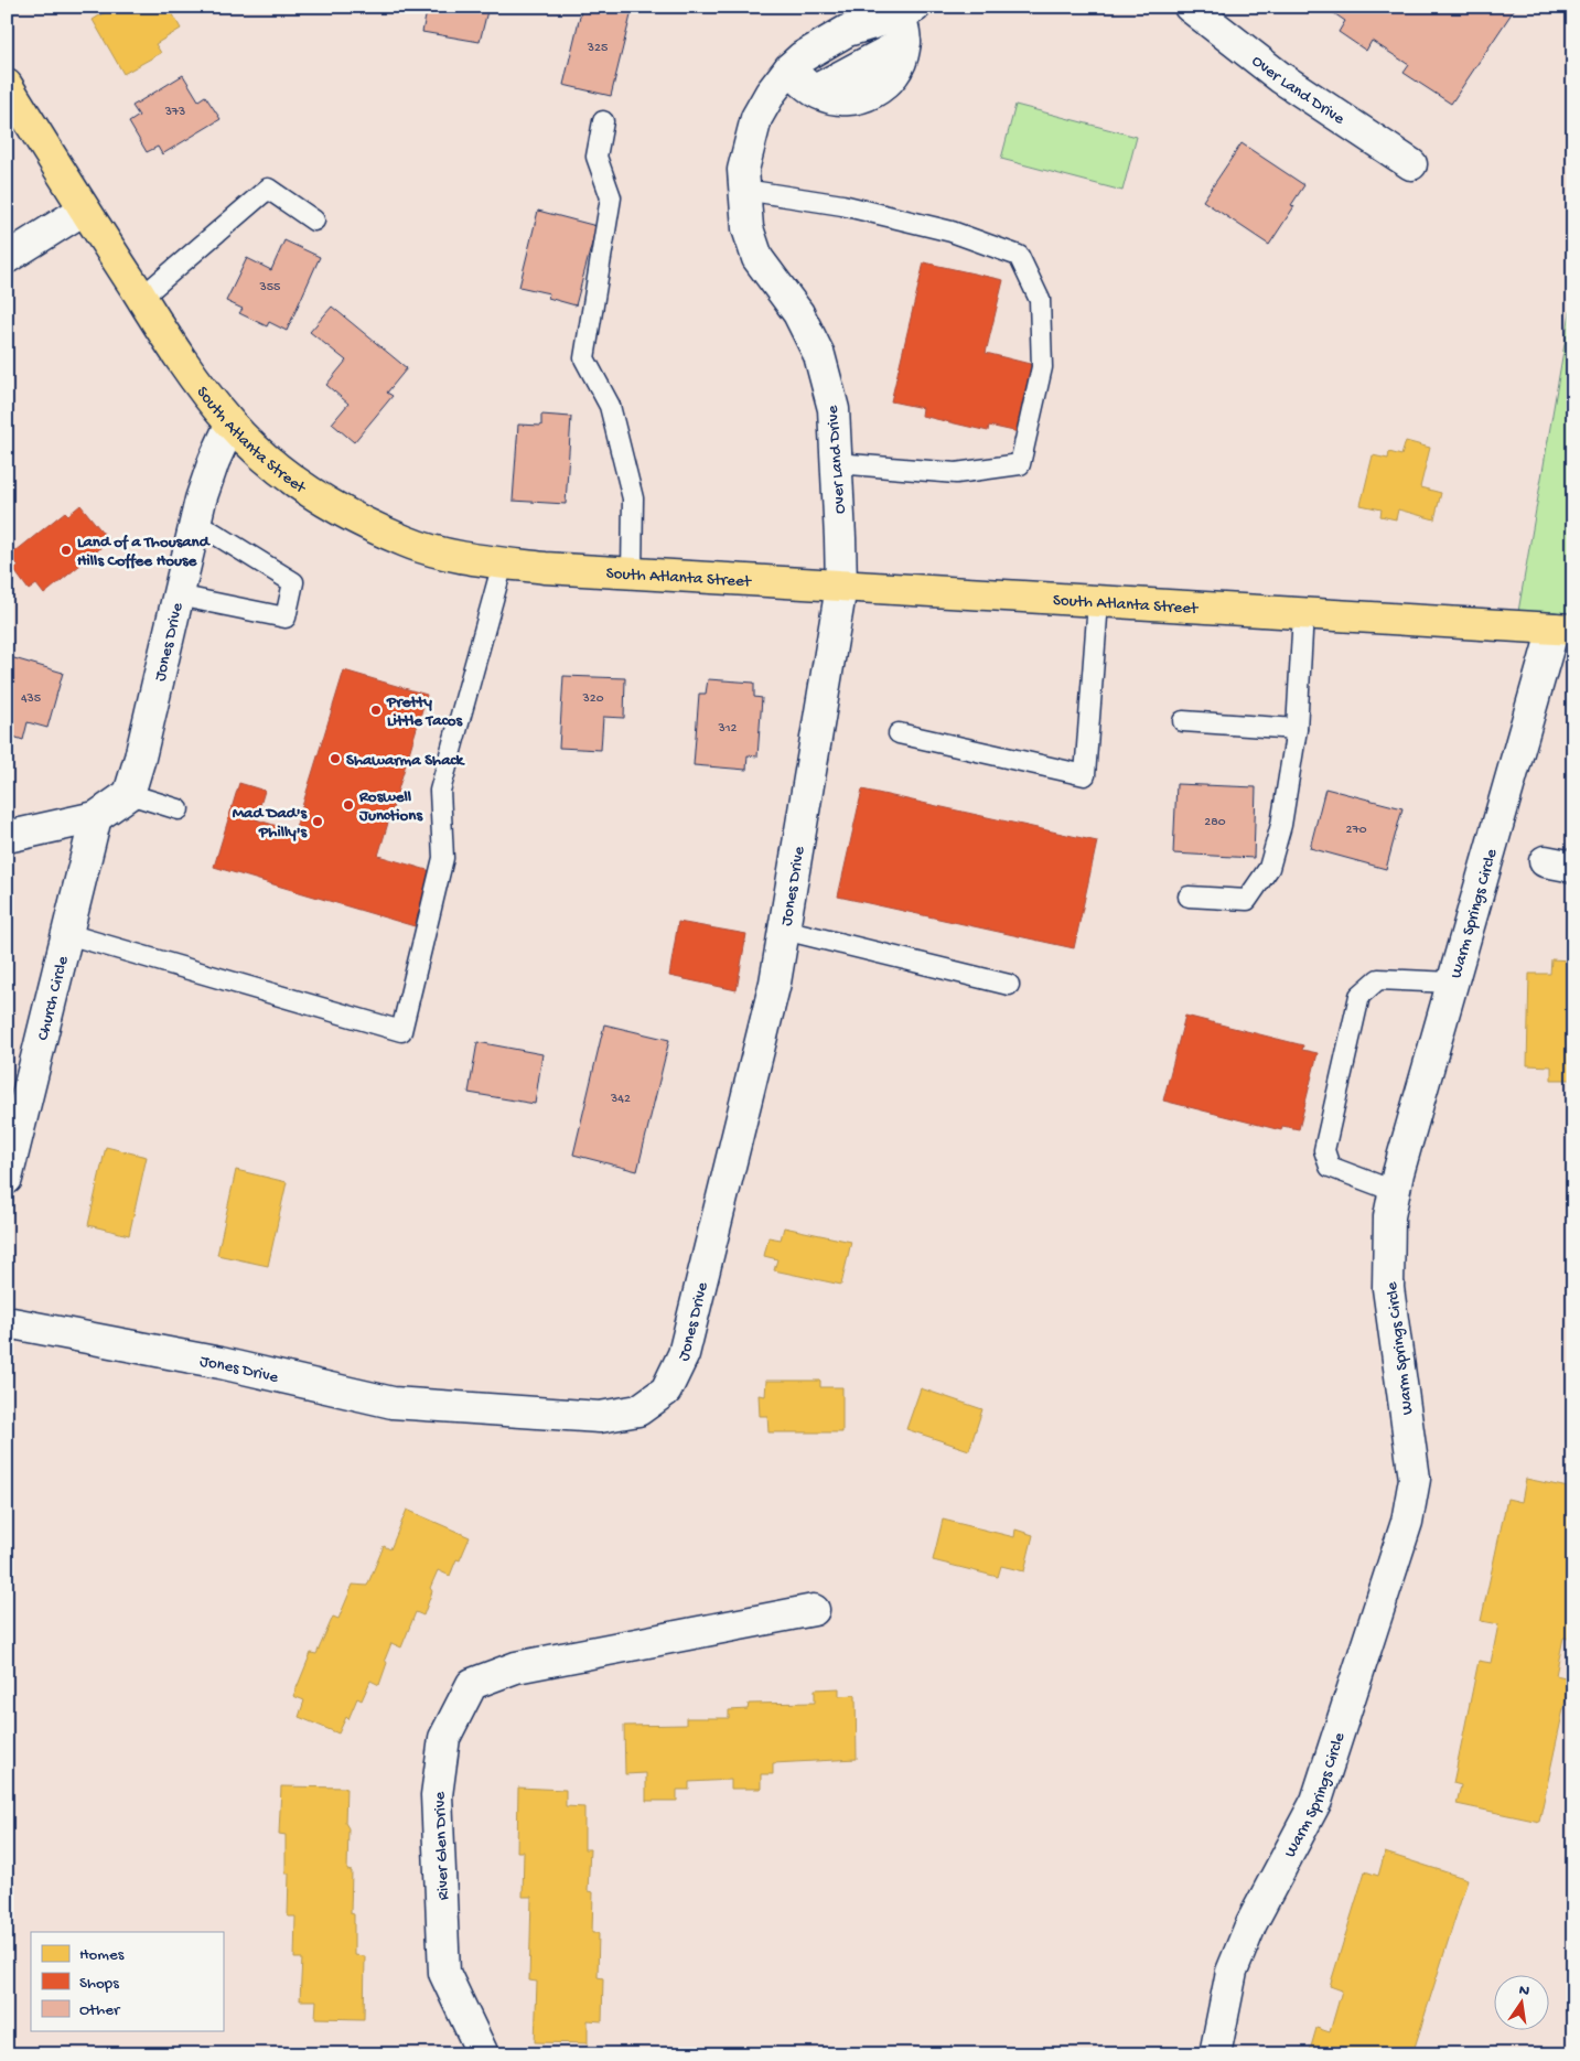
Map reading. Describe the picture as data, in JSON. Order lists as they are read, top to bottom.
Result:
{
  "streets": {
    "main road": ["South Atlanta Street"],
    "street": [
      "Over Land Drive",
      "Jones Drive",
      "Warm Springs Circle",
      "Church Circle",
      "River Glen Drive"
    ]
  },
  "crossings": [
    ["Over Land Drive", "South Atlanta Street"],
    ["Over Land Drive", "Jones Drive"],
    ["South Atlanta Street", "Jones Drive"],
    ["South Atlanta Street", "Warm Springs Circle"]
  ],
  "places": [
    "Land of a Thousand Hills Coffee House",
    "Pretty Little Tacos",
    "Shawarma Shack",
    "Roswell Junctions",
    "Mad Dad's Philly's"
  ],
  "house_numbers": [
    "325",
    "373",
    "355",
    "435",
    "320",
    "312",
    "280",
    "270",
    "342"
  ],
  "legend": ["Homes", "Shops", "Other"],
  "north": "top"
}
